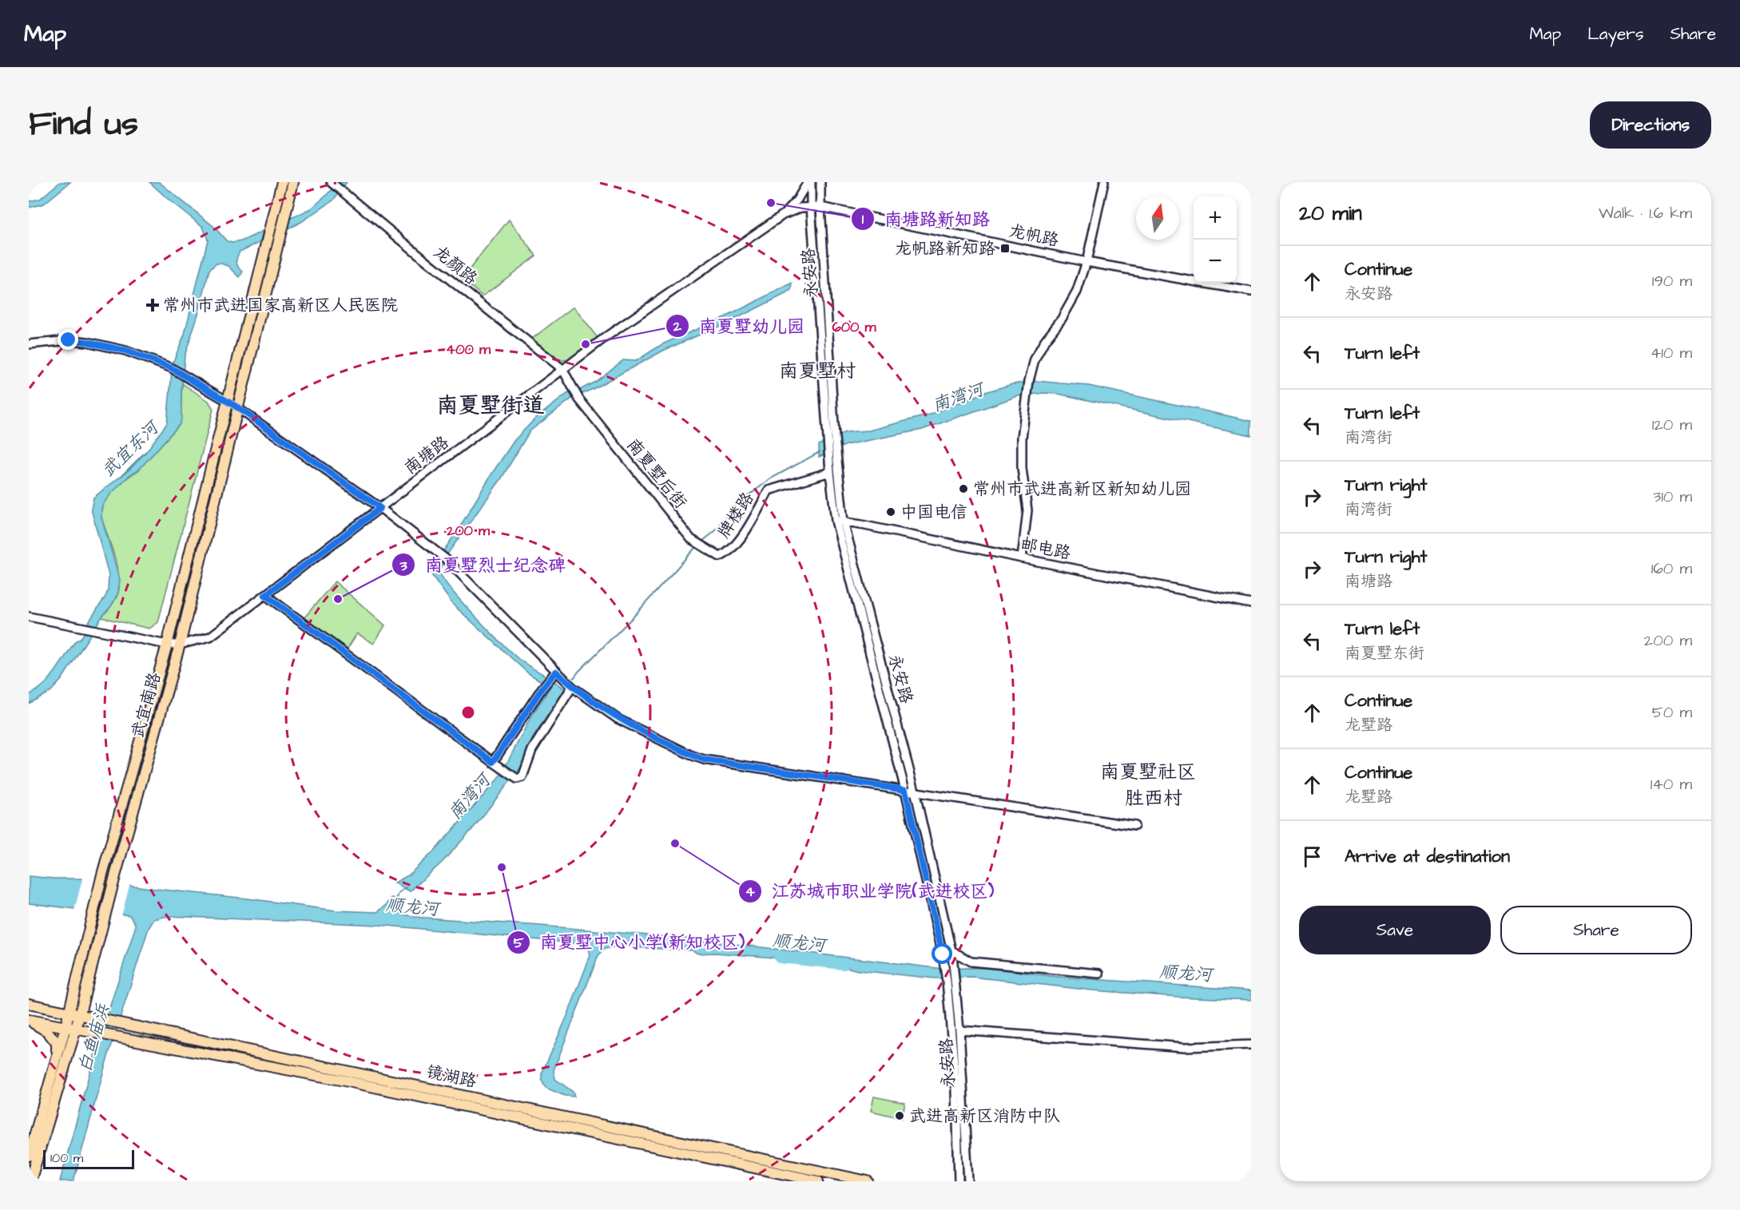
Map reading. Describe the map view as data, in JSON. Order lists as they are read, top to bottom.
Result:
{
  "streets": {
    "main road": ["武宜南路", "镜湖路"],
    "street": [
      "龙帆路",
      "龙颜路",
      "永安路",
      "南塘路",
      "南夏墅后街",
      "牌楼路",
      "邮电路"
    ]
  },
  "crossings": [
    ["龙帆路", "永安路"],
    ["龙帆路", "南塘路"],
    ["龙颜路", "南塘路"],
    ["龙颜路", "南夏墅后街"],
    ["永安路", "南塘路"],
    ["永安路", "牌楼路"],
    ["永安路", "邮电路"],
    ["南塘路", "南夏墅后街"],
    ["南塘路", "武宜南路"],
    ["南夏墅后街", "牌楼路"],
    ["武宜南路", "镜湖路"]
  ],
  "districts": [
    "南夏墅村",
    "南夏墅街道",
    "南夏墅社区",
    "胜西村"
  ],
  "water": [
    "南湾河",
    "武宜东河",
    "顺龙河",
    "白鱼庙浜"
  ],
  "places": {
    "other": [
      "南塘路新知路",
      "南夏墅幼儿园",
      "常州市武进高新区新知幼儿园",
      "中国电信",
      "南夏墅烈士纪念碑",
      "江苏城市职业学院(武进校区)",
      "南夏墅中心小学(新知校区)",
      "武进高新区消防中队"
    ],
    "transit": ["龙帆路新知路"],
    "health": ["常州市武进国家高新区人民医院"]
  },
  "scale_bar": "100 m",
  "north": "top",
  "page": {
    "header": "Map",
    "nav": ["Map", "Layers", "Share"],
    "title": "Find us",
    "buttons": [
      "Directions",
      ["Save", "Share"]
    ],
    "heading": ["20 min", "Walk · 1.6 km"],
    "map_buttons": ["+", "−"],
    "list": [
      ["Continue", "永安路", "190 m"],
      ["Turn left", "410 m"],
      ["Turn left", "南湾街", "120 m"],
      ["Turn right", "南湾街", "310 m"],
      ["Turn right", "南塘路", "160 m"],
      ["Turn left", "南夏墅东街", "200 m"],
      ["Continue", "龙墅路", "50 m"],
      ["Continue", "龙墅路", "140 m"],
      "Arrive at destination"
    ],
    "scale": "100 m"
  },
  "rings": ["600 m", "400 m", "200 m"]
}
